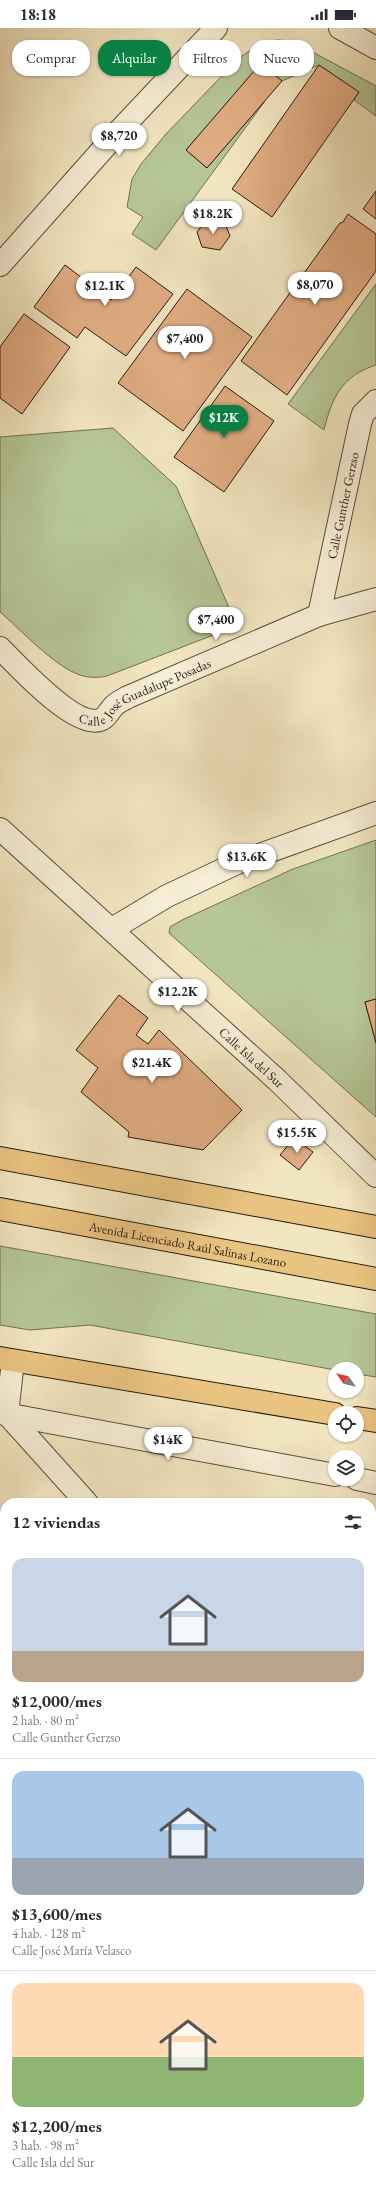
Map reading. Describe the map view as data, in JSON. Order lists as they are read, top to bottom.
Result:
{
  "streets": {
    "main road": ["Avenida Licenciado Raúl Salinas Lozano"],
    "street": ["Calle Gunther Gerzso", "Calle José Guadalupe Posadas", "Calle Isla del Sur"]
  },
  "crossings": [
    ["Calle Gunther Gerzso", "Calle José Guadalupe Posadas"]
  ],
  "north": "top left",
  "page": {
    "status": "18:18",
    "chip": [
      "Comprar",
      "Alquilar",
      "Filtros",
      "Nuevo"
    ],
    "price": [
      "$8,720",
      "$18.2K",
      "$8,070",
      "$12.1K",
      "$7,400",
      "$12K",
      "$7,400",
      "$13.6K",
      "$12.2K",
      "$21.4K",
      "$15.5K",
      "$14K"
    ],
    "heading": "12 viviendas",
    "list": [
      {
        "name": "$12,000/mes",
        "note": "2 hab. · 80 m² · Calle Gunther Gerzso"
      },
      {
        "name": "$13,600/mes",
        "note": "4 hab. · 128 m² · Calle José María Velasco"
      },
      {
        "name": "$12,200/mes",
        "note": "3 hab. · 98 m² · Calle Isla del Sur"
      }
    ]
  }
}
